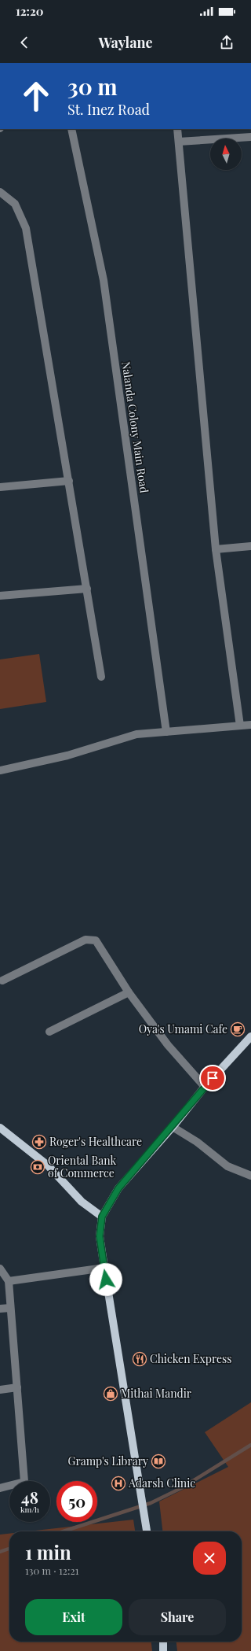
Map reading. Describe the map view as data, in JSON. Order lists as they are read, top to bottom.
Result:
{
  "streets": {
    "street": ["Nalanda Colony Main Road"]
  },
  "places": {
    "cafe": ["Oya's Umami Cafe"],
    "pharmacy": ["Roger's Healthcare"],
    "bank": ["Oriental Bank of Commerce"],
    "restaurant": ["Chicken Express"],
    "shop": ["Mithai Mandir"],
    "library": ["Gramp's Library"],
    "hospital": ["Adarsh Clinic"]
  },
  "north": "top",
  "page": {
    "status": "12:20",
    "header": "Waylane",
    "turn": ["30 m", "St. Inez Road"],
    "speed": "48 km/h",
    "limit": "50",
    "heading": ["1 min", "130 m · 12:21"],
    "buttons": ["Exit", "Share"]
  }
}
